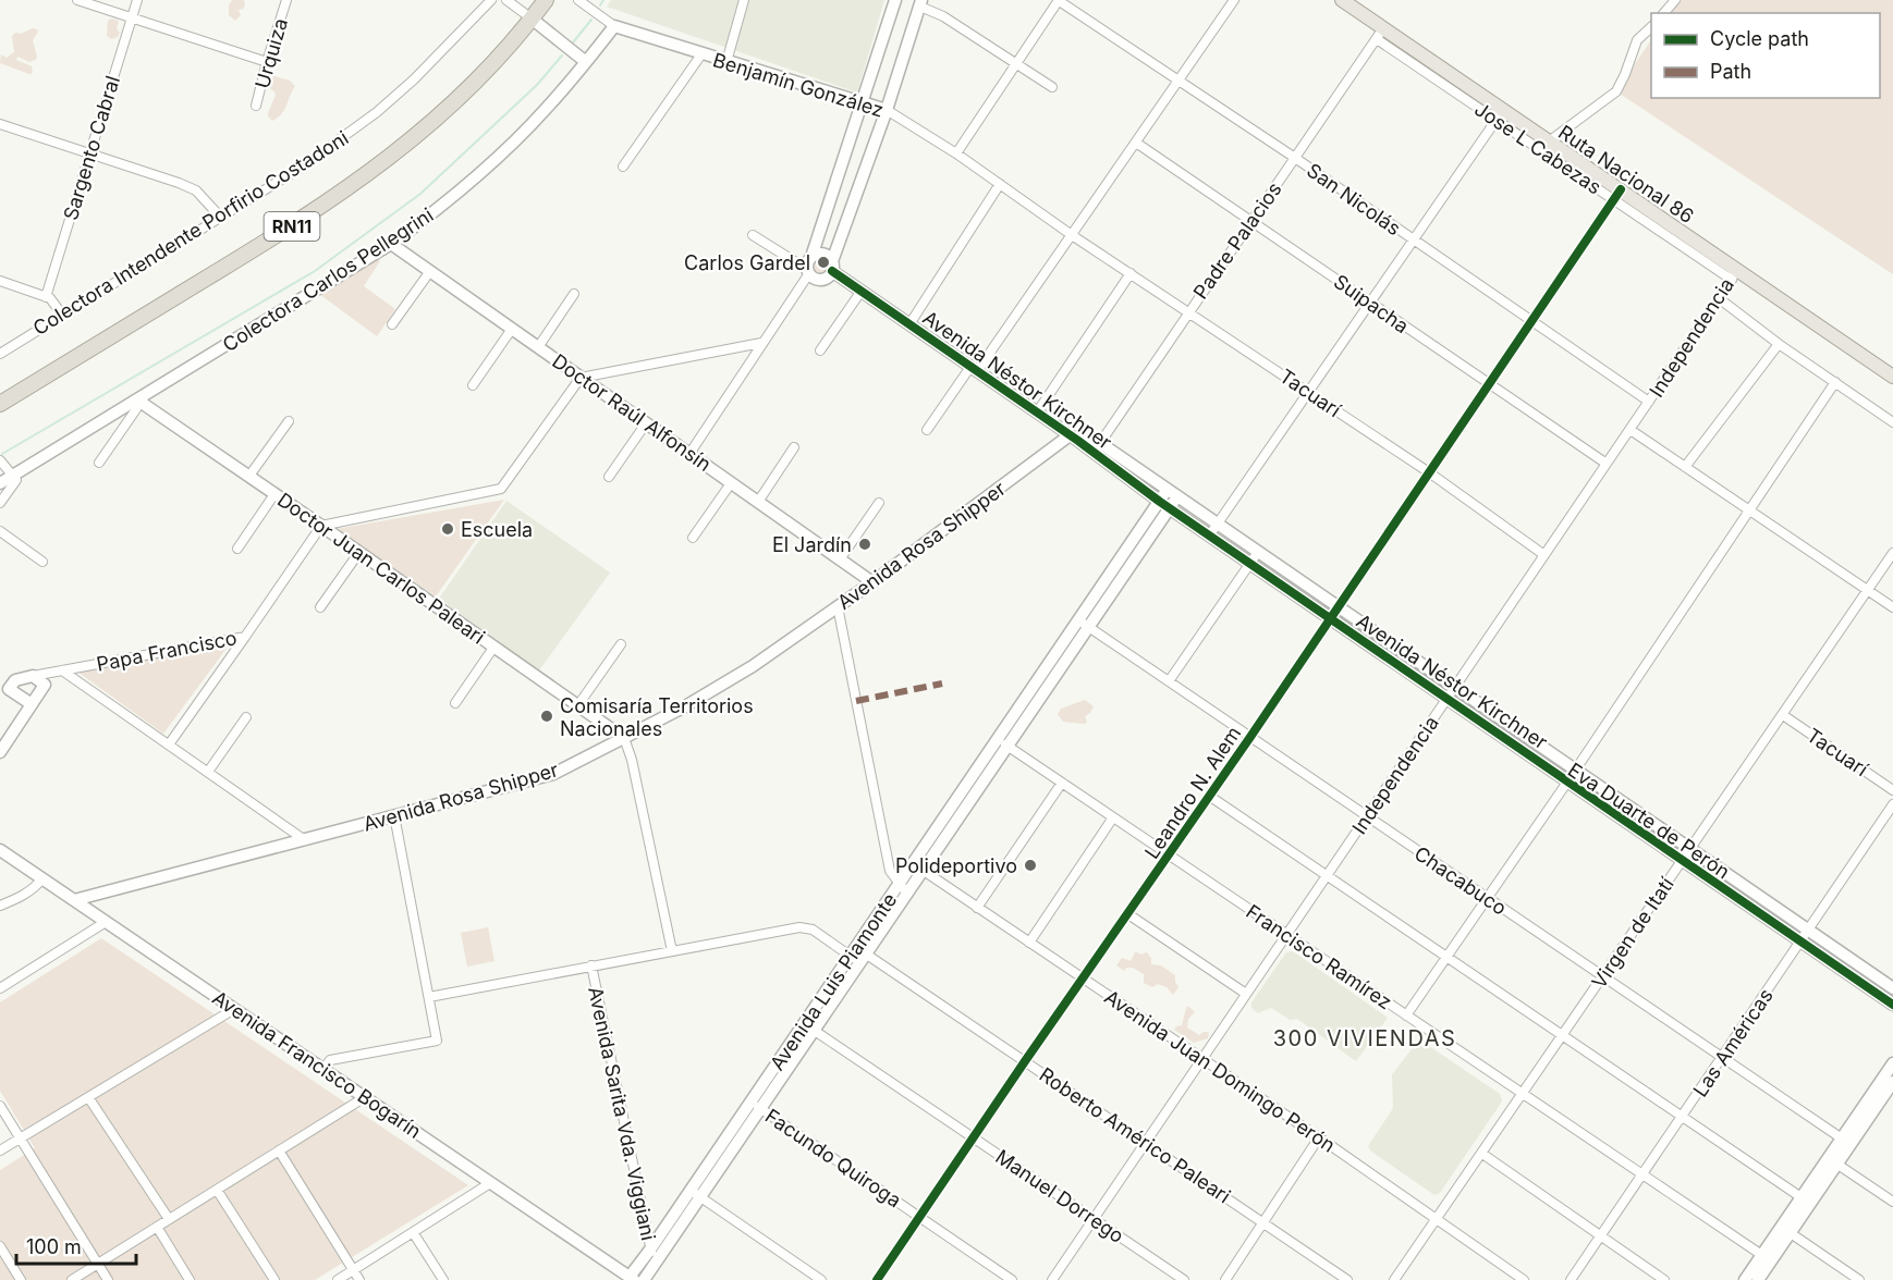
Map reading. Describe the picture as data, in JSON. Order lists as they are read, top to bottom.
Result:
{
  "streets": {
    "highway": ["RN11"],
    "main road": ["Ruta Nacional 86"],
    "street": [
      "Urquiza",
      "Benjamín González",
      "Sargento Cabral",
      "Jose L Cabezas",
      "San Nicolás",
      "Colectora Intendente Porfirio Costadoni",
      "Padre Palacios",
      "Colectora Carlos Pellegrini",
      "Suipacha",
      "Independencia",
      "Avenida Néstor Kirchner",
      "Tacuarí",
      "Doctor Raúl Alfonsín",
      "Avenida Rosa Shipper",
      "Doctor Juan Carlos Paleari",
      "Papa Francisco",
      "Leandro N. Alem",
      "Eva Duarte de Perón",
      "Chacabuco",
      "Virgen de Itatí",
      "Francisco Ramírez",
      "Avenida Luis Piamonte",
      "Las Américas",
      "Avenida Francisco Bogarín",
      "Avenida Juan Domingo Perón",
      "Avenida Sarita Vda. Viggiani",
      "Roberto Américo Paleari",
      "Facundo Quiroga",
      "Manuel Dorrego"
    ]
  },
  "crossings": [
    ["Benjamín González", "Colectora Carlos Pellegrini"],
    ["Benjamín González", "Tacuarí"],
    ["Jose L Cabezas", "Ruta Nacional 86"],
    ["Jose L Cabezas", "Leandro N. Alem"],
    ["Ruta Nacional 86", "Padre Palacios"],
    ["Ruta Nacional 86", "Independencia"],
    ["Ruta Nacional 86", "Leandro N. Alem"],
    ["San Nicolás", "Padre Palacios"],
    ["San Nicolás", "Independencia"],
    ["San Nicolás", "Leandro N. Alem"],
    ["Padre Palacios", "Suipacha"],
    ["Padre Palacios", "Avenida Néstor Kirchner"],
    ["Padre Palacios", "Tacuarí"],
    ["Padre Palacios", "Eva Duarte de Perón"],
    ["Colectora Carlos Pellegrini", "Doctor Raúl Alfonsín"],
    ["Colectora Carlos Pellegrini", "Doctor Juan Carlos Paleari"],
    ["Suipacha", "Independencia"],
    ["Suipacha", "Leandro N. Alem"],
    ["Independencia", "Avenida Néstor Kirchner"],
    ["Independencia", "Tacuarí"],
    ["Independencia", "Eva Duarte de Perón"],
    ["Independencia", "Chacabuco"],
    ["Independencia", "Francisco Ramírez"],
    ["Independencia", "Avenida Juan Domingo Perón"],
    ["Independencia", "Roberto Américo Paleari"],
    ["Independencia", "Manuel Dorrego"],
    ["Avenida Néstor Kirchner", "Avenida Rosa Shipper"],
    ["Avenida Néstor Kirchner", "Leandro N. Alem"],
    ["Avenida Néstor Kirchner", "Eva Duarte de Perón"],
    ["Avenida Néstor Kirchner", "Virgen de Itatí"],
    ["Avenida Néstor Kirchner", "Avenida Luis Piamonte"],
    ["Avenida Néstor Kirchner", "Las Américas"],
    ["Tacuarí", "Leandro N. Alem"],
    ["Tacuarí", "Virgen de Itatí"],
    ["Doctor Raúl Alfonsín", "Avenida Rosa Shipper"],
    ["Avenida Rosa Shipper", "Doctor Juan Carlos Paleari"],
    ["Avenida Rosa Shipper", "Eva Duarte de Perón"],
    ["Avenida Rosa Shipper", "Avenida Francisco Bogarín"],
    ["Doctor Juan Carlos Paleari", "Papa Francisco"],
    ["Leandro N. Alem", "Eva Duarte de Perón"],
    ["Leandro N. Alem", "Chacabuco"],
    ["Leandro N. Alem", "Francisco Ramírez"],
    ["Leandro N. Alem", "Avenida Juan Domingo Perón"],
    ["Leandro N. Alem", "Roberto Américo Paleari"],
    ["Leandro N. Alem", "Facundo Quiroga"],
    ["Leandro N. Alem", "Manuel Dorrego"],
    ["Eva Duarte de Perón", "Virgen de Itatí"],
    ["Eva Duarte de Perón", "Avenida Luis Piamonte"],
    ["Eva Duarte de Perón", "Las Américas"],
    ["Chacabuco", "Virgen de Itatí"],
    ["Chacabuco", "Avenida Luis Piamonte"],
    ["Chacabuco", "Las Américas"],
    ["Virgen de Itatí", "Francisco Ramírez"],
    ["Virgen de Itatí", "Avenida Juan Domingo Perón"],
    ["Francisco Ramírez", "Avenida Luis Piamonte"],
    ["Francisco Ramírez", "Las Américas"],
    ["Avenida Luis Piamonte", "Avenida Francisco Bogarín"],
    ["Avenida Luis Piamonte", "Avenida Juan Domingo Perón"],
    ["Avenida Luis Piamonte", "Avenida Sarita Vda. Viggiani"],
    ["Avenida Luis Piamonte", "Roberto Américo Paleari"],
    ["Avenida Luis Piamonte", "Facundo Quiroga"],
    ["Avenida Luis Piamonte", "Manuel Dorrego"],
    ["Avenida Sarita Vda. Viggiani", "Roberto Américo Paleari"]
  ],
  "districts": ["300 VIVIENDAS"],
  "places": [
    "Carlos Gardel",
    "Escuela",
    "El Jardín",
    "Comisaría Territorios Nacionales",
    "Polideportivo"
  ],
  "legend": ["Cycle path", "Path"],
  "scale_bar": "100 m"
}
